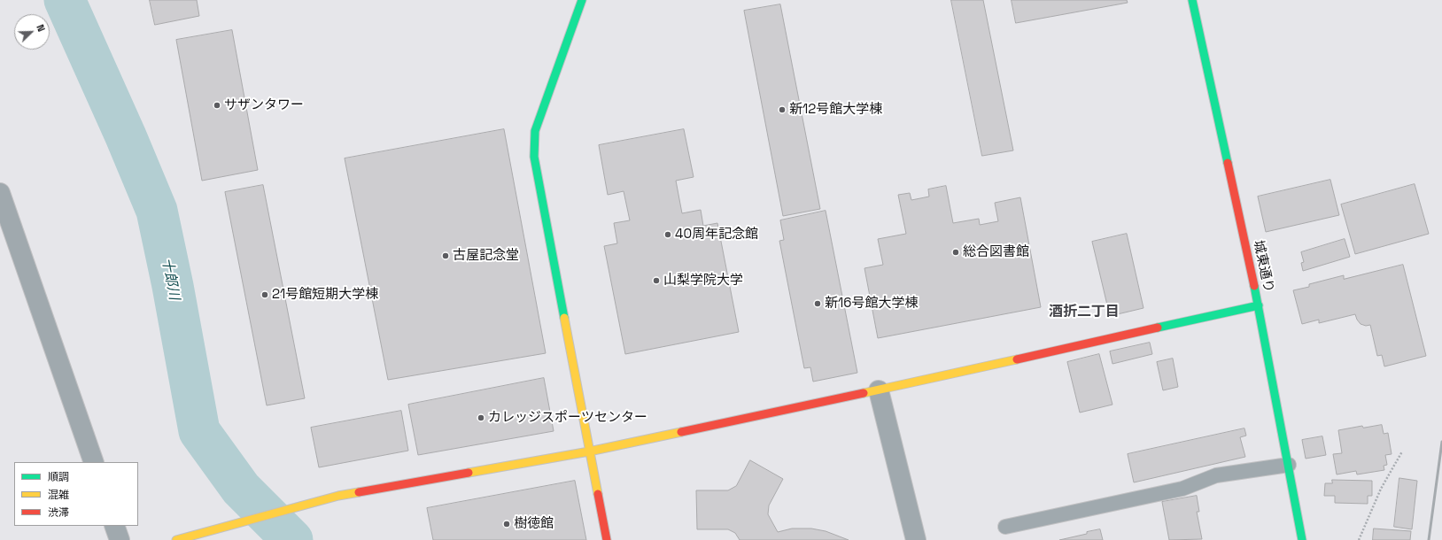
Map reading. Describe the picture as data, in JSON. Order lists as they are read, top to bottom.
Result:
{
  "streets": {
    "main road": ["城東通り"]
  },
  "districts": ["酒折二丁目"],
  "water": ["十郎川"],
  "places": [
    "サザンタワー",
    "新12号館大学棟",
    "40周年記念館",
    "総合図書館",
    "古屋記念堂",
    "山梨学院大学",
    "21号館短期大学棟",
    "新16号館大学棟",
    "カレッジスポーツセンター",
    "樹徳館"
  ],
  "legend": ["順調", "混雑", "渋滞"],
  "north": "top right"
}
